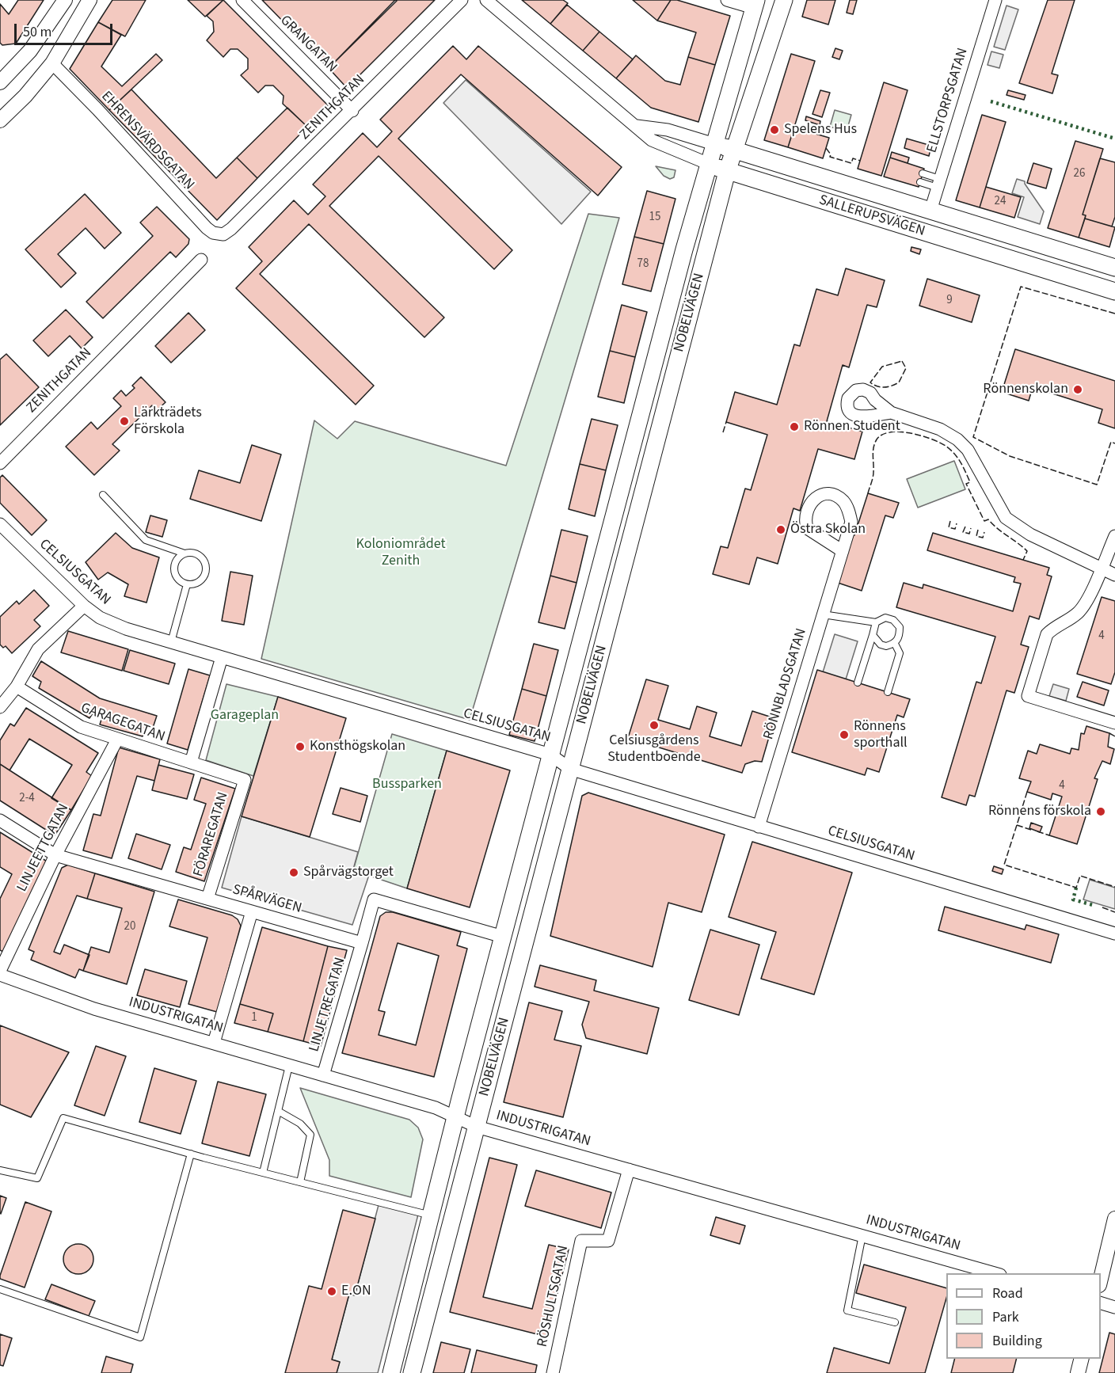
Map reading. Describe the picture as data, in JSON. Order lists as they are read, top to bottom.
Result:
{
  "streets": {
    "main road": ["SALLERUPSVÄGEN", "NOBELVÄGEN"],
    "street": [
      "GRANGATAN",
      "ELLSTORPSGATAN",
      "ZENITHGATAN",
      "EHRENSVÄRDSGATAN",
      "CELSIUSGATAN",
      "RÖNNBLADSGATAN",
      "GARAGEGATAN",
      "FÖRAREGATAN",
      "LINJEETTGATAN",
      "SPÅRVÄGEN",
      "LINJETREGATAN",
      "INDUSTRIGATAN",
      "RÖSHULTSGATAN"
    ]
  },
  "crossings": [
    ["GRANGATAN", "ZENITHGATAN"],
    ["ELLSTORPSGATAN", "SALLERUPSVÄGEN"],
    ["ZENITHGATAN", "EHRENSVÄRDSGATAN"],
    ["SALLERUPSVÄGEN", "NOBELVÄGEN"],
    ["NOBELVÄGEN", "CELSIUSGATAN"],
    ["NOBELVÄGEN", "INDUSTRIGATAN"],
    ["CELSIUSGATAN", "RÖNNBLADSGATAN"],
    ["GARAGEGATAN", "FÖRAREGATAN"],
    ["GARAGEGATAN", "LINJEETTGATAN"],
    ["FÖRAREGATAN", "SPÅRVÄGEN"],
    ["LINJEETTGATAN", "SPÅRVÄGEN"],
    ["SPÅRVÄGEN", "LINJETREGATAN"],
    ["LINJETREGATAN", "INDUSTRIGATAN"],
    ["INDUSTRIGATAN", "RÖSHULTSGATAN"]
  ],
  "parks": ["Koloniområdet Zenith", "Garageplan", "Bussparken"],
  "places": [
    "Spelens Hus",
    "Rönnenskolan",
    "Lärkträdets Förskola",
    "Rönnen Student",
    "Östra Skolan",
    "Celsiusgårdens Studentboende",
    "Rönnens sporthall",
    "Konsthögskolan",
    "Rönnens förskola",
    "Spårvägstorget",
    "E.ON"
  ],
  "house_numbers": [
    "26",
    "24",
    "15",
    "78",
    "9",
    "4",
    "4",
    "2-4",
    "20",
    "1"
  ],
  "legend": ["Road", "Park", "Building"],
  "scale_bar": "50 m"
}
